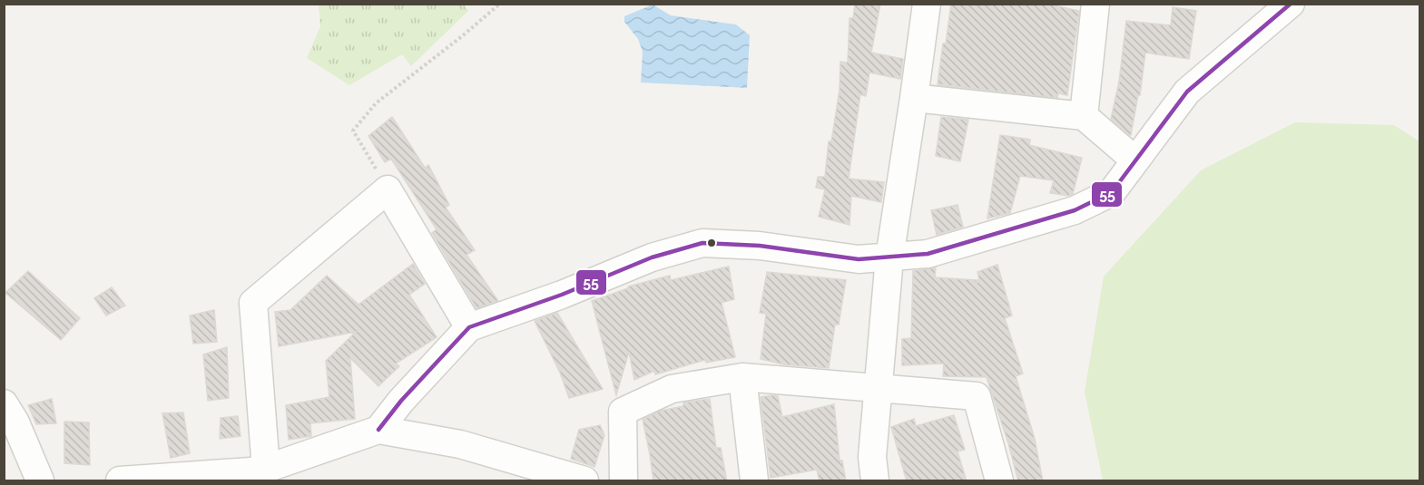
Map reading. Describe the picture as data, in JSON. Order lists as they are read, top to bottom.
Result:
{
  "lines": ["transit line 55"]
}
